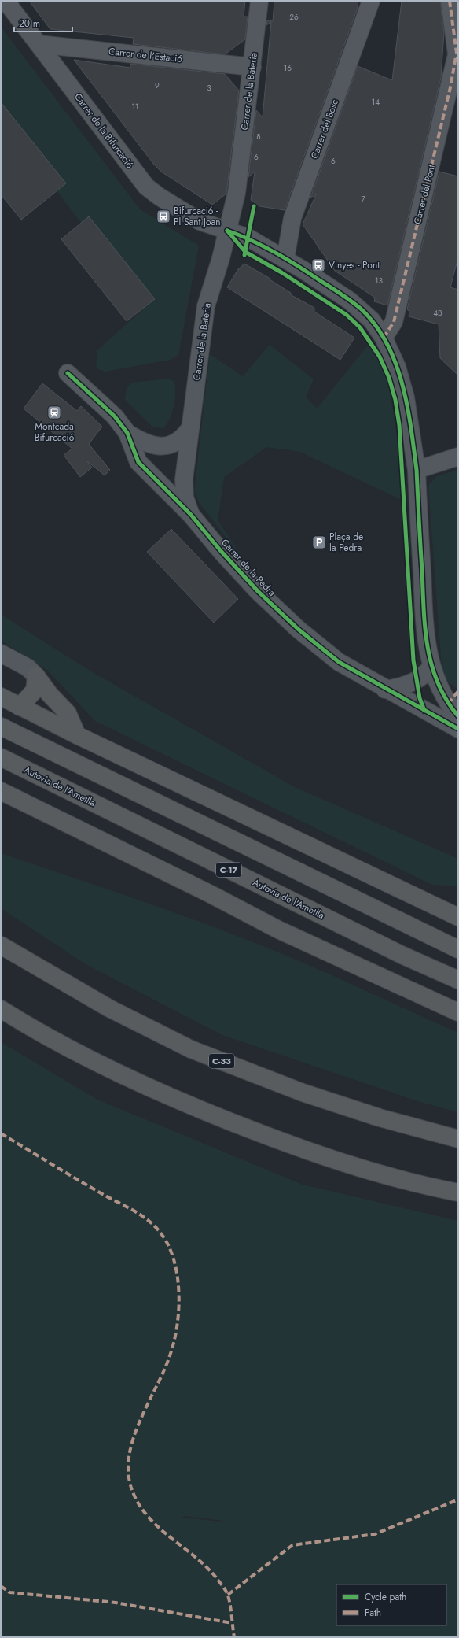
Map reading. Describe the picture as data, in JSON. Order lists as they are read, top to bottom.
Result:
{
  "streets": {
    "highway": ["Autovia de l'Ametlla", "C-17", "C-33"],
    "street": [
      "Carrer de l'Estació",
      "Carrer de la Bateria",
      "Carrer del Bosc",
      "Carrer de la Bifurcació",
      "Carrer del Pont",
      "Carrer de la Pedra"
    ]
  },
  "crossings": [
    ["Carrer de l'Estació", "Carrer de la Bateria"],
    ["Carrer de l'Estació", "Carrer de la Bifurcació"],
    ["Carrer de la Bateria", "Carrer de la Bifurcació"],
    ["Carrer de la Bateria", "Carrer de la Pedra"],
    ["Carrer del Bosc", "Carrer de la Bifurcació"],
    ["Carrer de la Bifurcació", "Carrer del Pont"]
  ],
  "places": {
    "bus stop": ["Bifurcació - Pl Sant Joan", "Vinyes - Pont"],
    "station": ["Montcada Bifurcació"],
    "parking": ["Plaça de la Pedra"]
  },
  "house_numbers": [
    "26",
    "16",
    "9",
    "3",
    "14",
    "11",
    "8",
    "6",
    "6",
    "7",
    "13",
    "4B"
  ],
  "legend": ["Cycle path", "Path"],
  "scale_bar": "20 m"
}
